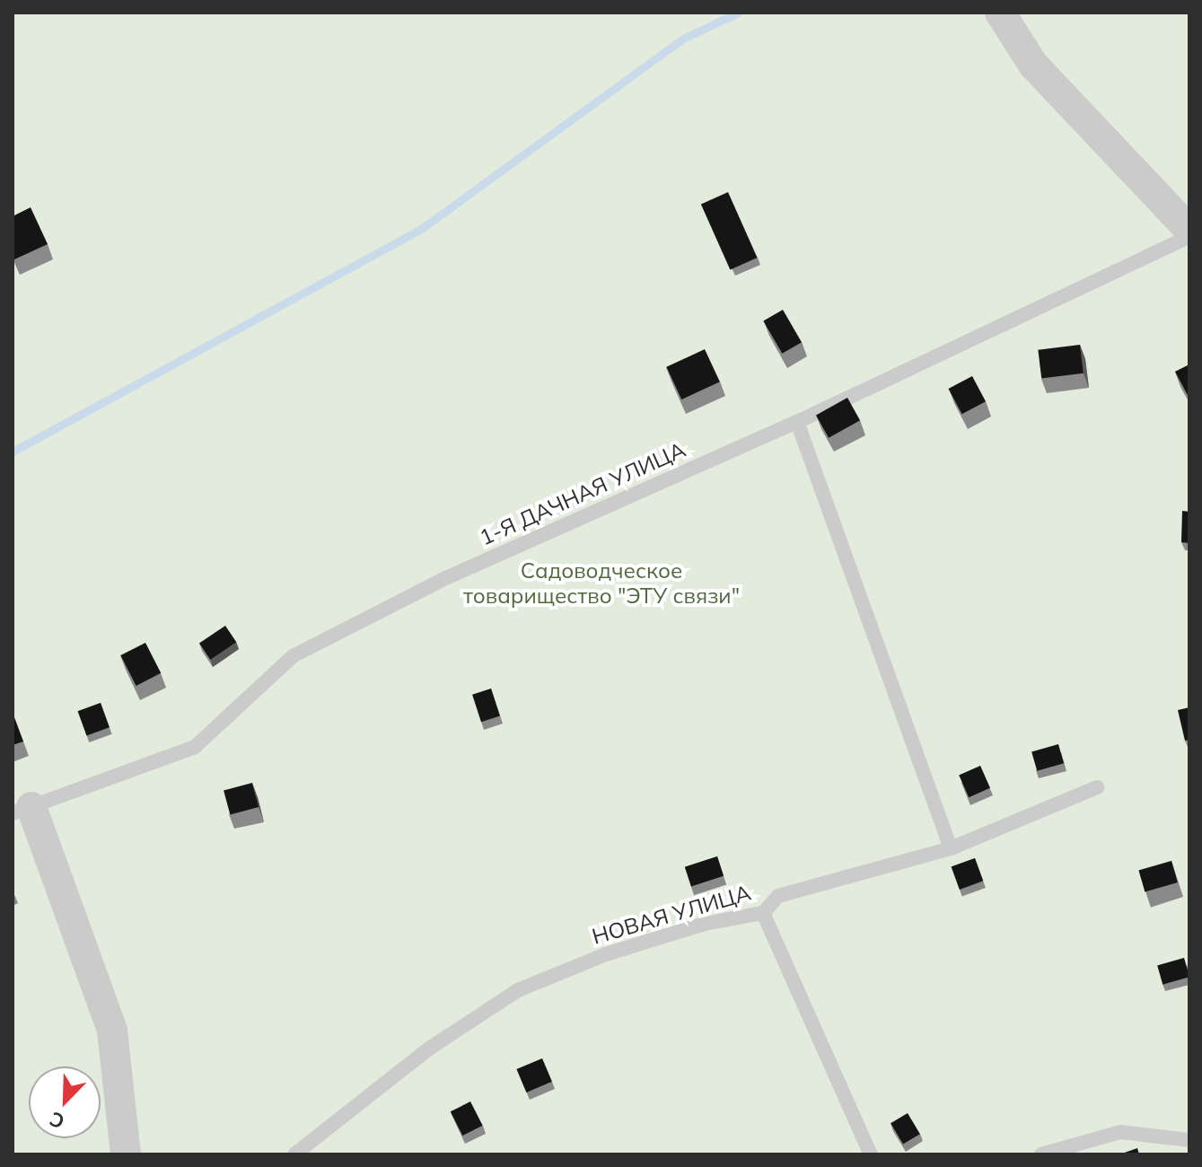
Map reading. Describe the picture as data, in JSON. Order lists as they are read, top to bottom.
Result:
{
  "streets": {
    "lane": ["1-Я ДАЧНАЯ УЛИЦА", "НОВАЯ УЛИЦА"]
  },
  "parks": ["Садоводческое товарищество \"ЭТУ связи\""],
  "north": "bottom left"
}
